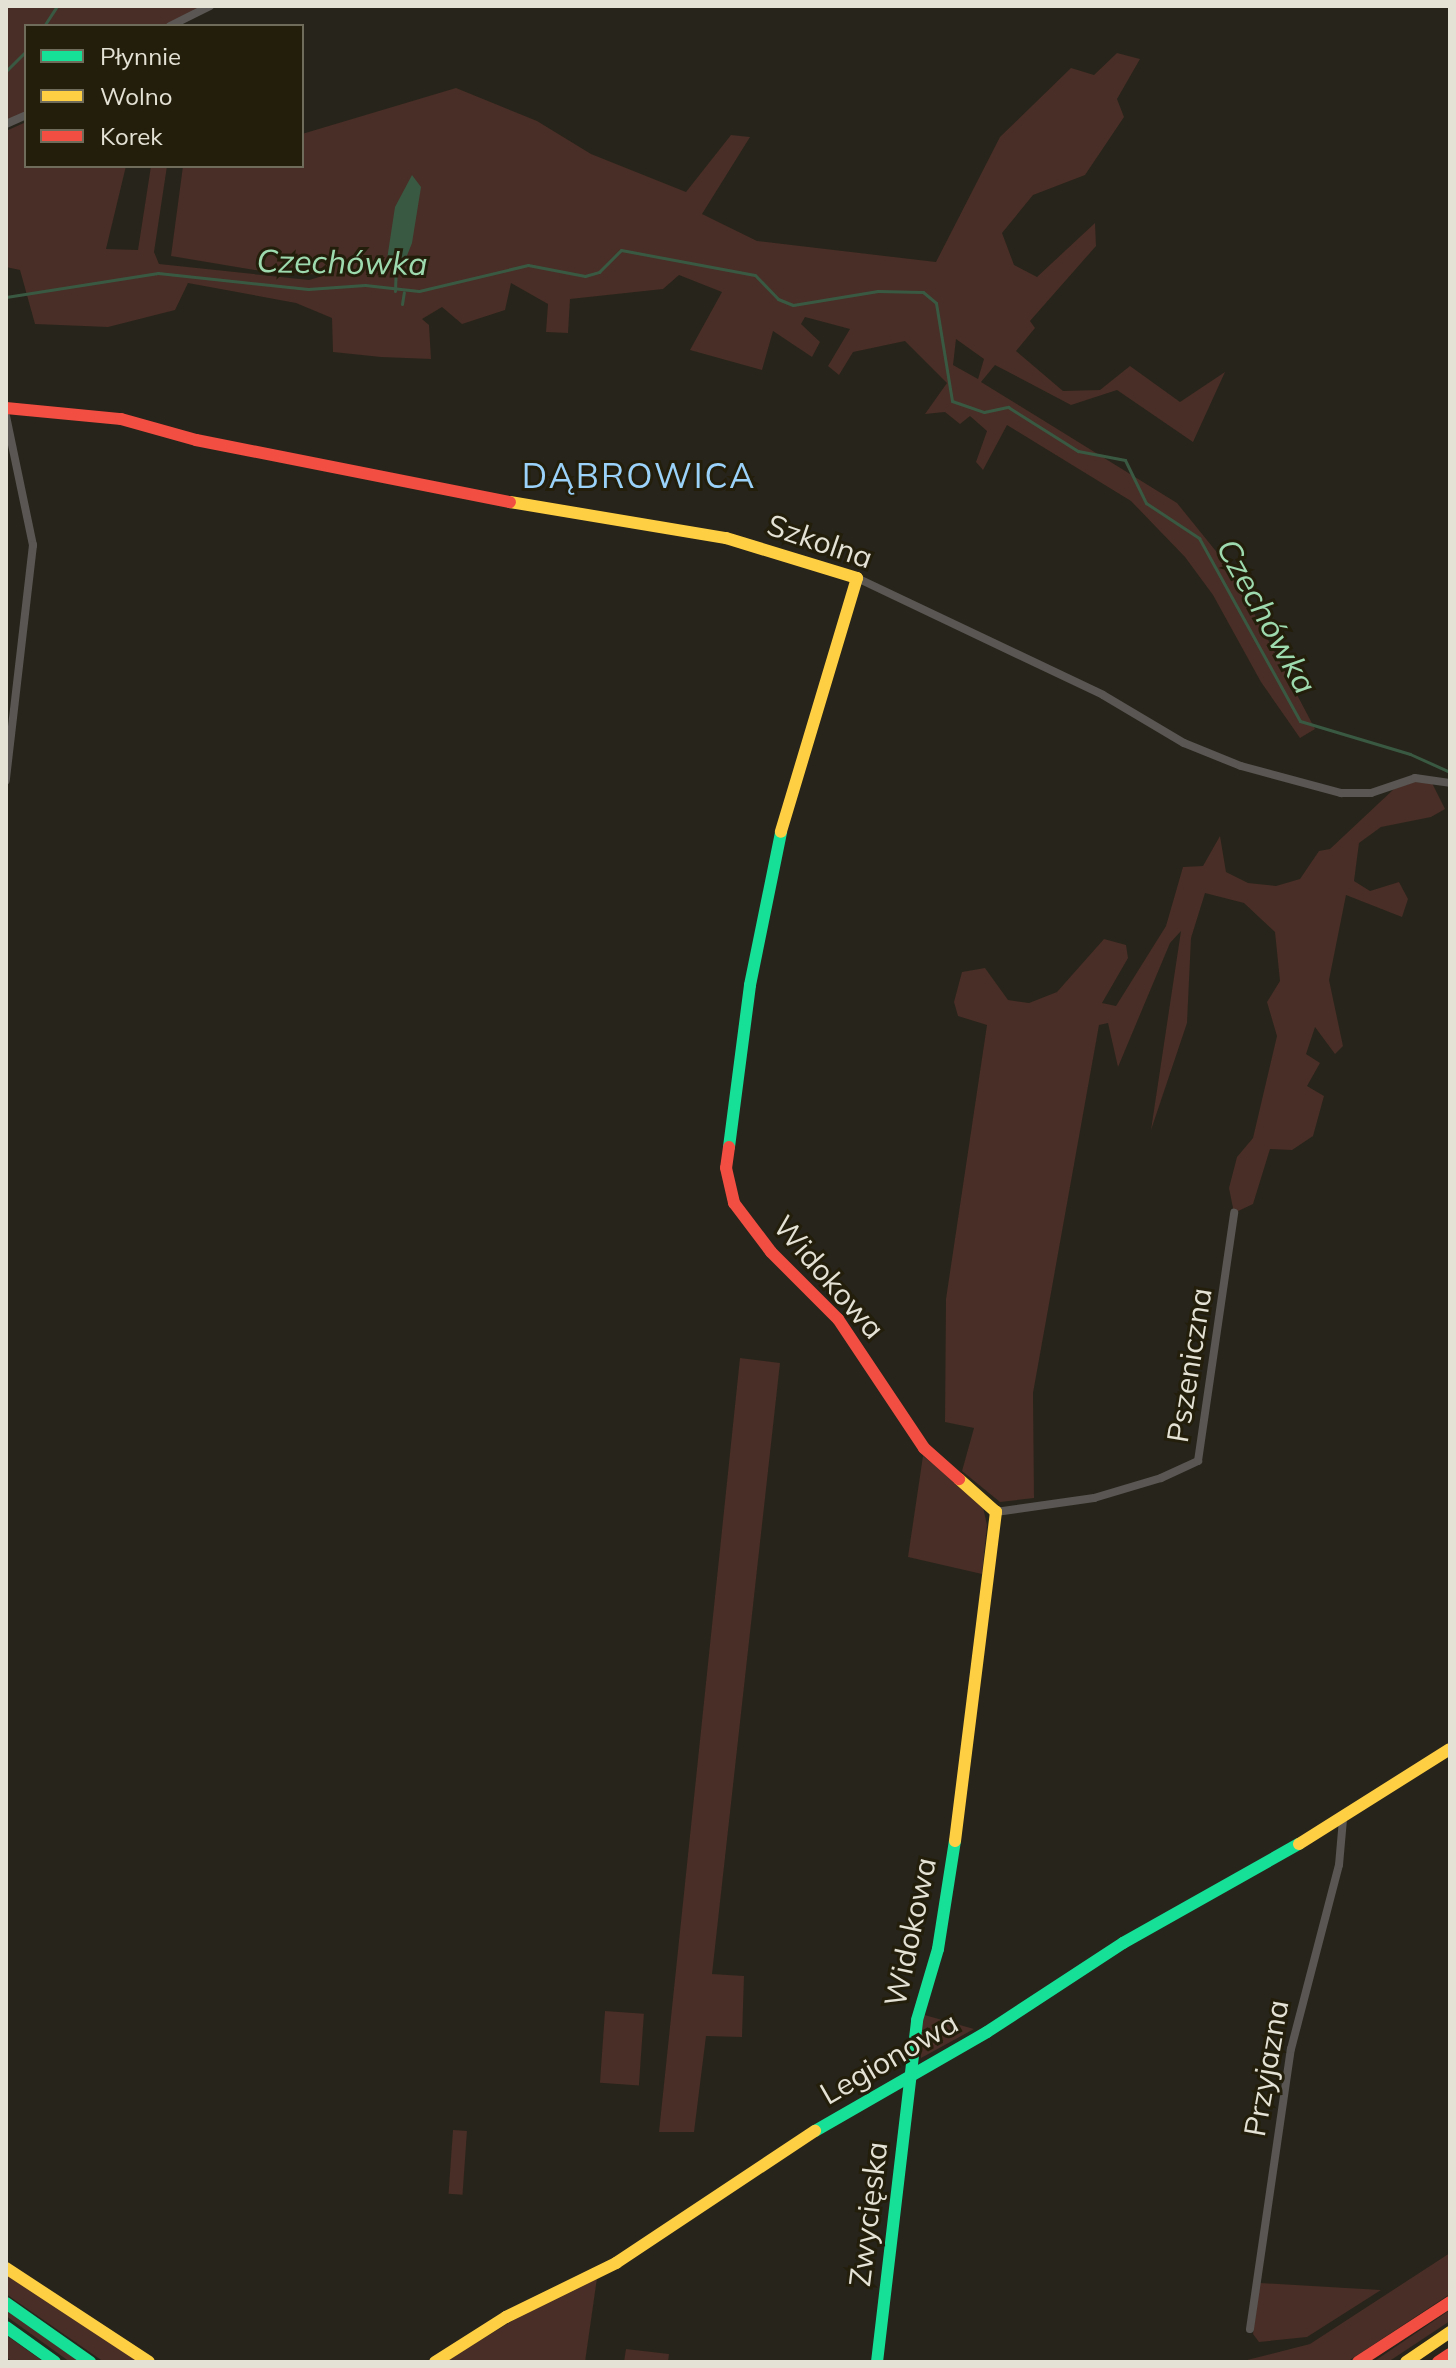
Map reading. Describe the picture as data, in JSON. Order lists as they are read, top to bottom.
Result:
{
  "streets": {
    "main road": [
      "Szkolna",
      "Widokowa",
      "Legionowa",
      "Zwycięska"
    ],
    "street": ["Pszeniczna", "Przyjazna"]
  },
  "crossings": [
    ["Szkolna", "Widokowa"],
    ["Widokowa", "Pszeniczna"],
    ["Widokowa", "Legionowa"],
    ["Widokowa", "Zwycięska"],
    ["Legionowa", "Przyjazna"],
    ["Legionowa", "Zwycięska"]
  ],
  "districts": ["DĄBROWICA"],
  "water": ["Czechówka"],
  "legend": ["Płynnie", "Wolno", "Korek"]
}
